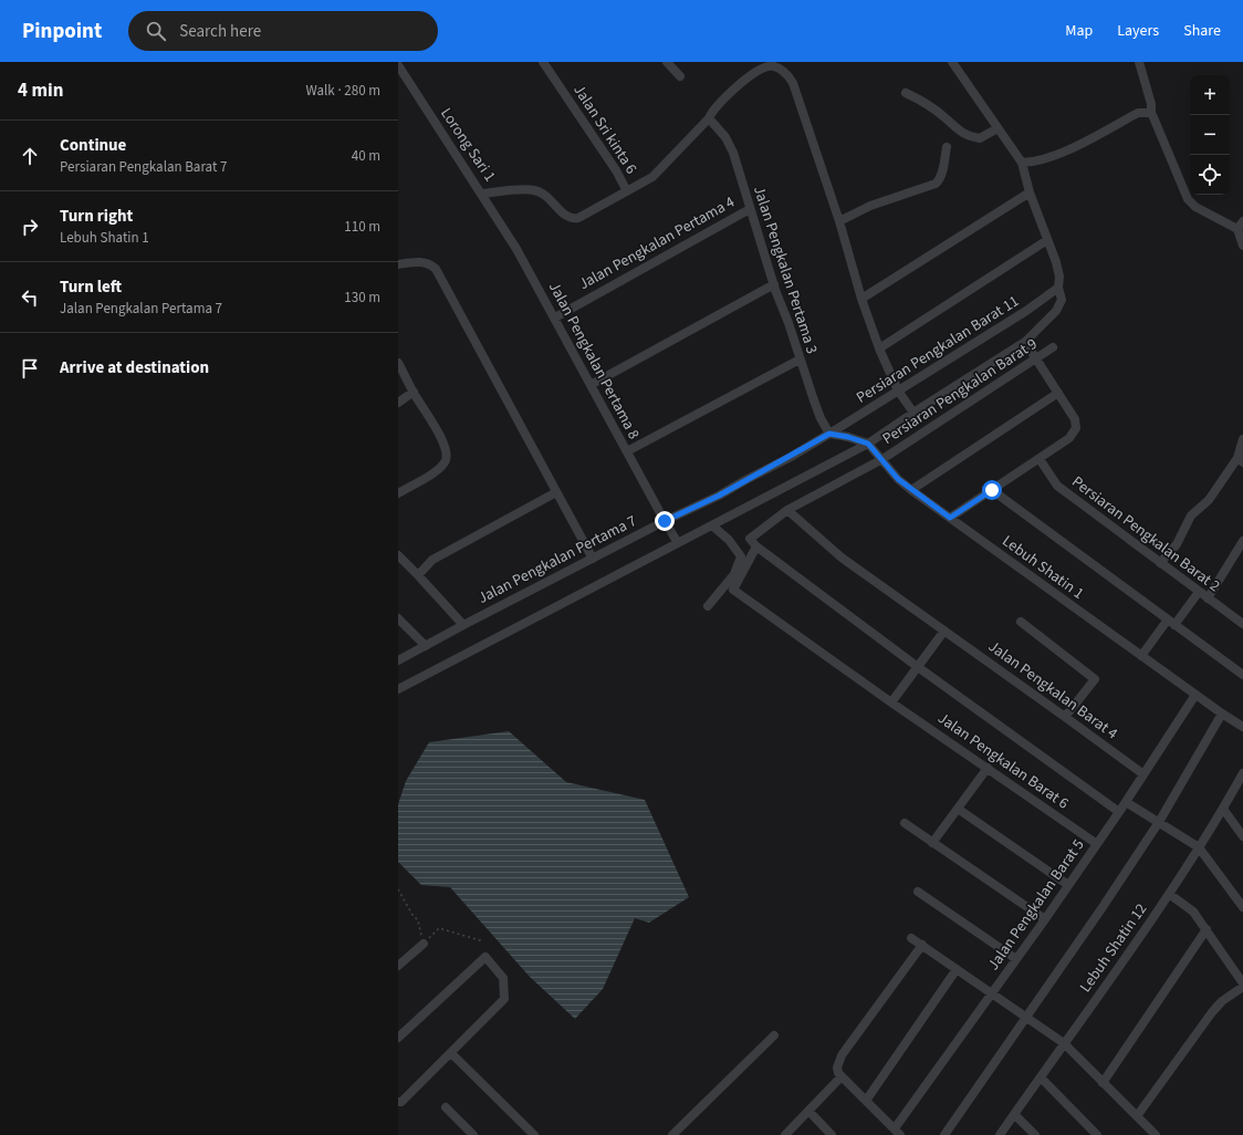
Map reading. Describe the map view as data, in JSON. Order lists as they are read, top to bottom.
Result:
{
  "streets": {
    "street": [
      "Jalan Sri kinta 6",
      "Lorong Sari 1",
      "Jalan Pengkalan Pertama 4",
      "Jalan Pengkalan Pertama 3",
      "Persiaran Pengkalan Barat 11",
      "Jalan Pengkalan Pertama 8",
      "Persiaran Pengkalan Barat 9",
      "Persiaran Pengkalan Barat 2",
      "Jalan Pengkalan Pertama 7",
      "Lebuh Shatin 1",
      "Jalan Pengkalan Barat 4",
      "Jalan Pengkalan Barat 6",
      "Jalan Pengkalan Barat 5",
      "Lebuh Shatin 12"
    ]
  },
  "crossings": [
    ["Jalan Sri kinta 6", "Lorong Sari 1"],
    ["Lorong Sari 1", "Jalan Pengkalan Pertama 8"],
    ["Jalan Pengkalan Pertama 4", "Jalan Pengkalan Pertama 3"],
    ["Jalan Pengkalan Pertama 4", "Jalan Pengkalan Pertama 8"],
    ["Jalan Pengkalan Pertama 3", "Persiaran Pengkalan Barat 11"],
    ["Jalan Pengkalan Pertama 3", "Jalan Pengkalan Pertama 7"],
    ["Jalan Pengkalan Pertama 3", "Lebuh Shatin 1"],
    ["Persiaran Pengkalan Barat 11", "Jalan Pengkalan Pertama 7"],
    ["Persiaran Pengkalan Barat 11", "Lebuh Shatin 1"],
    ["Jalan Pengkalan Pertama 8", "Jalan Pengkalan Pertama 7"],
    ["Persiaran Pengkalan Barat 9", "Lebuh Shatin 1"],
    ["Persiaran Pengkalan Barat 9", "Jalan Pengkalan Barat 4"],
    ["Persiaran Pengkalan Barat 9", "Jalan Pengkalan Barat 6"],
    ["Jalan Pengkalan Pertama 7", "Lebuh Shatin 1"],
    ["Lebuh Shatin 1", "Jalan Pengkalan Barat 5"],
    ["Jalan Pengkalan Barat 4", "Jalan Pengkalan Barat 5"],
    ["Jalan Pengkalan Barat 6", "Jalan Pengkalan Barat 5"]
  ],
  "page": {
    "header": "Pinpoint",
    "search": "Search here",
    "nav": ["Map", "Layers", "Share"],
    "heading": ["4 min", "Walk · 280 m"],
    "map_buttons": ["+", "−"],
    "list": [
      ["Continue", "Persiaran Pengkalan Barat 7", "40 m"],
      ["Turn right", "Lebuh Shatin 1", "110 m"],
      ["Turn left", "Jalan Pengkalan Pertama 7", "130 m"],
      "Arrive at destination"
    ]
  }
}
